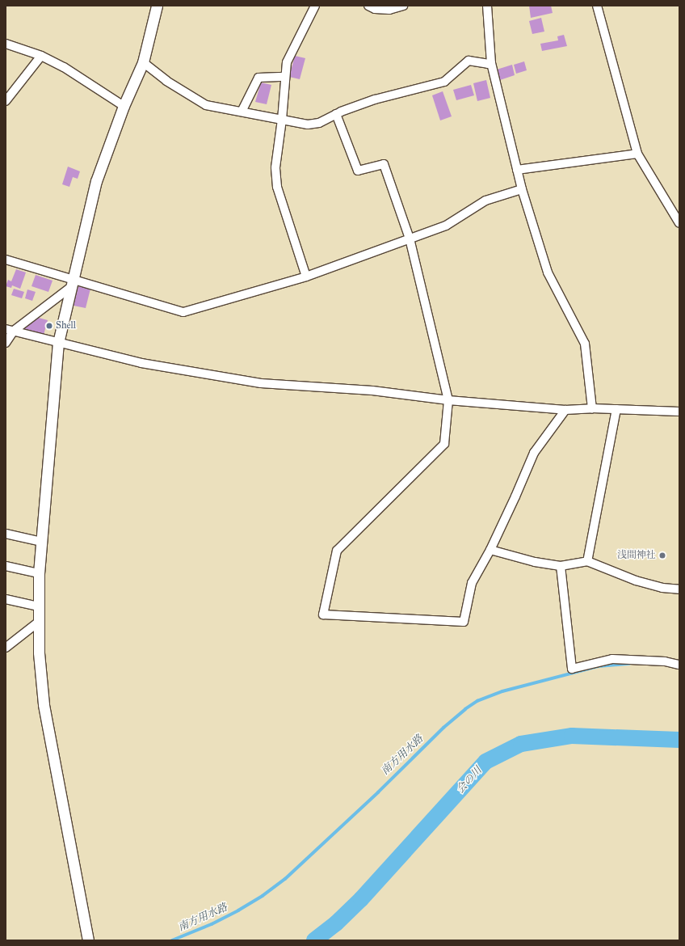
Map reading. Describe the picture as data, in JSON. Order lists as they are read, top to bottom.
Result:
{
  "water": ["南方用水路", "会の川"],
  "places": ["Shell", "浅間神社"]
}
